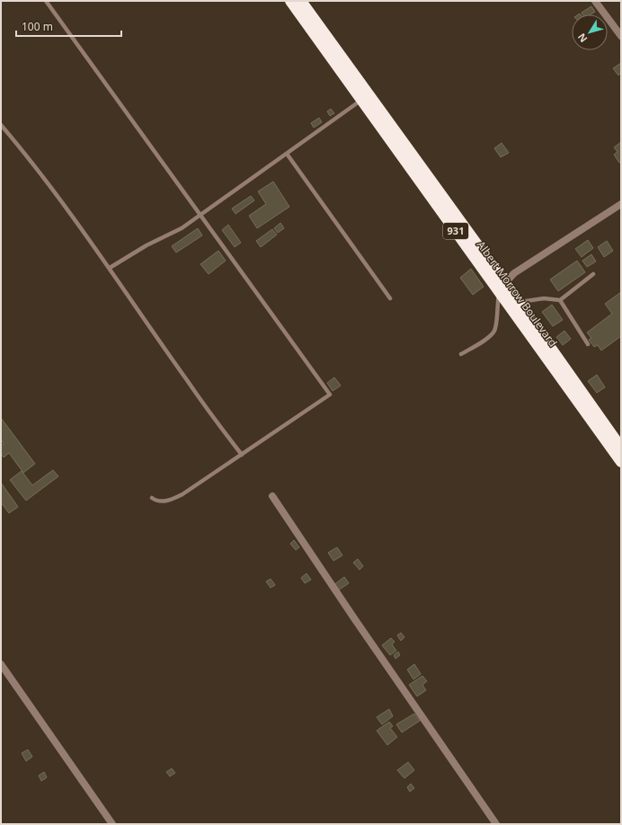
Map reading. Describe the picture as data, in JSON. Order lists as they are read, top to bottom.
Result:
{
  "streets": {
    "highway": ["931", "Albert Morrow Boulevard"]
  },
  "scale_bar": "100 m",
  "north": "bottom left"
}
